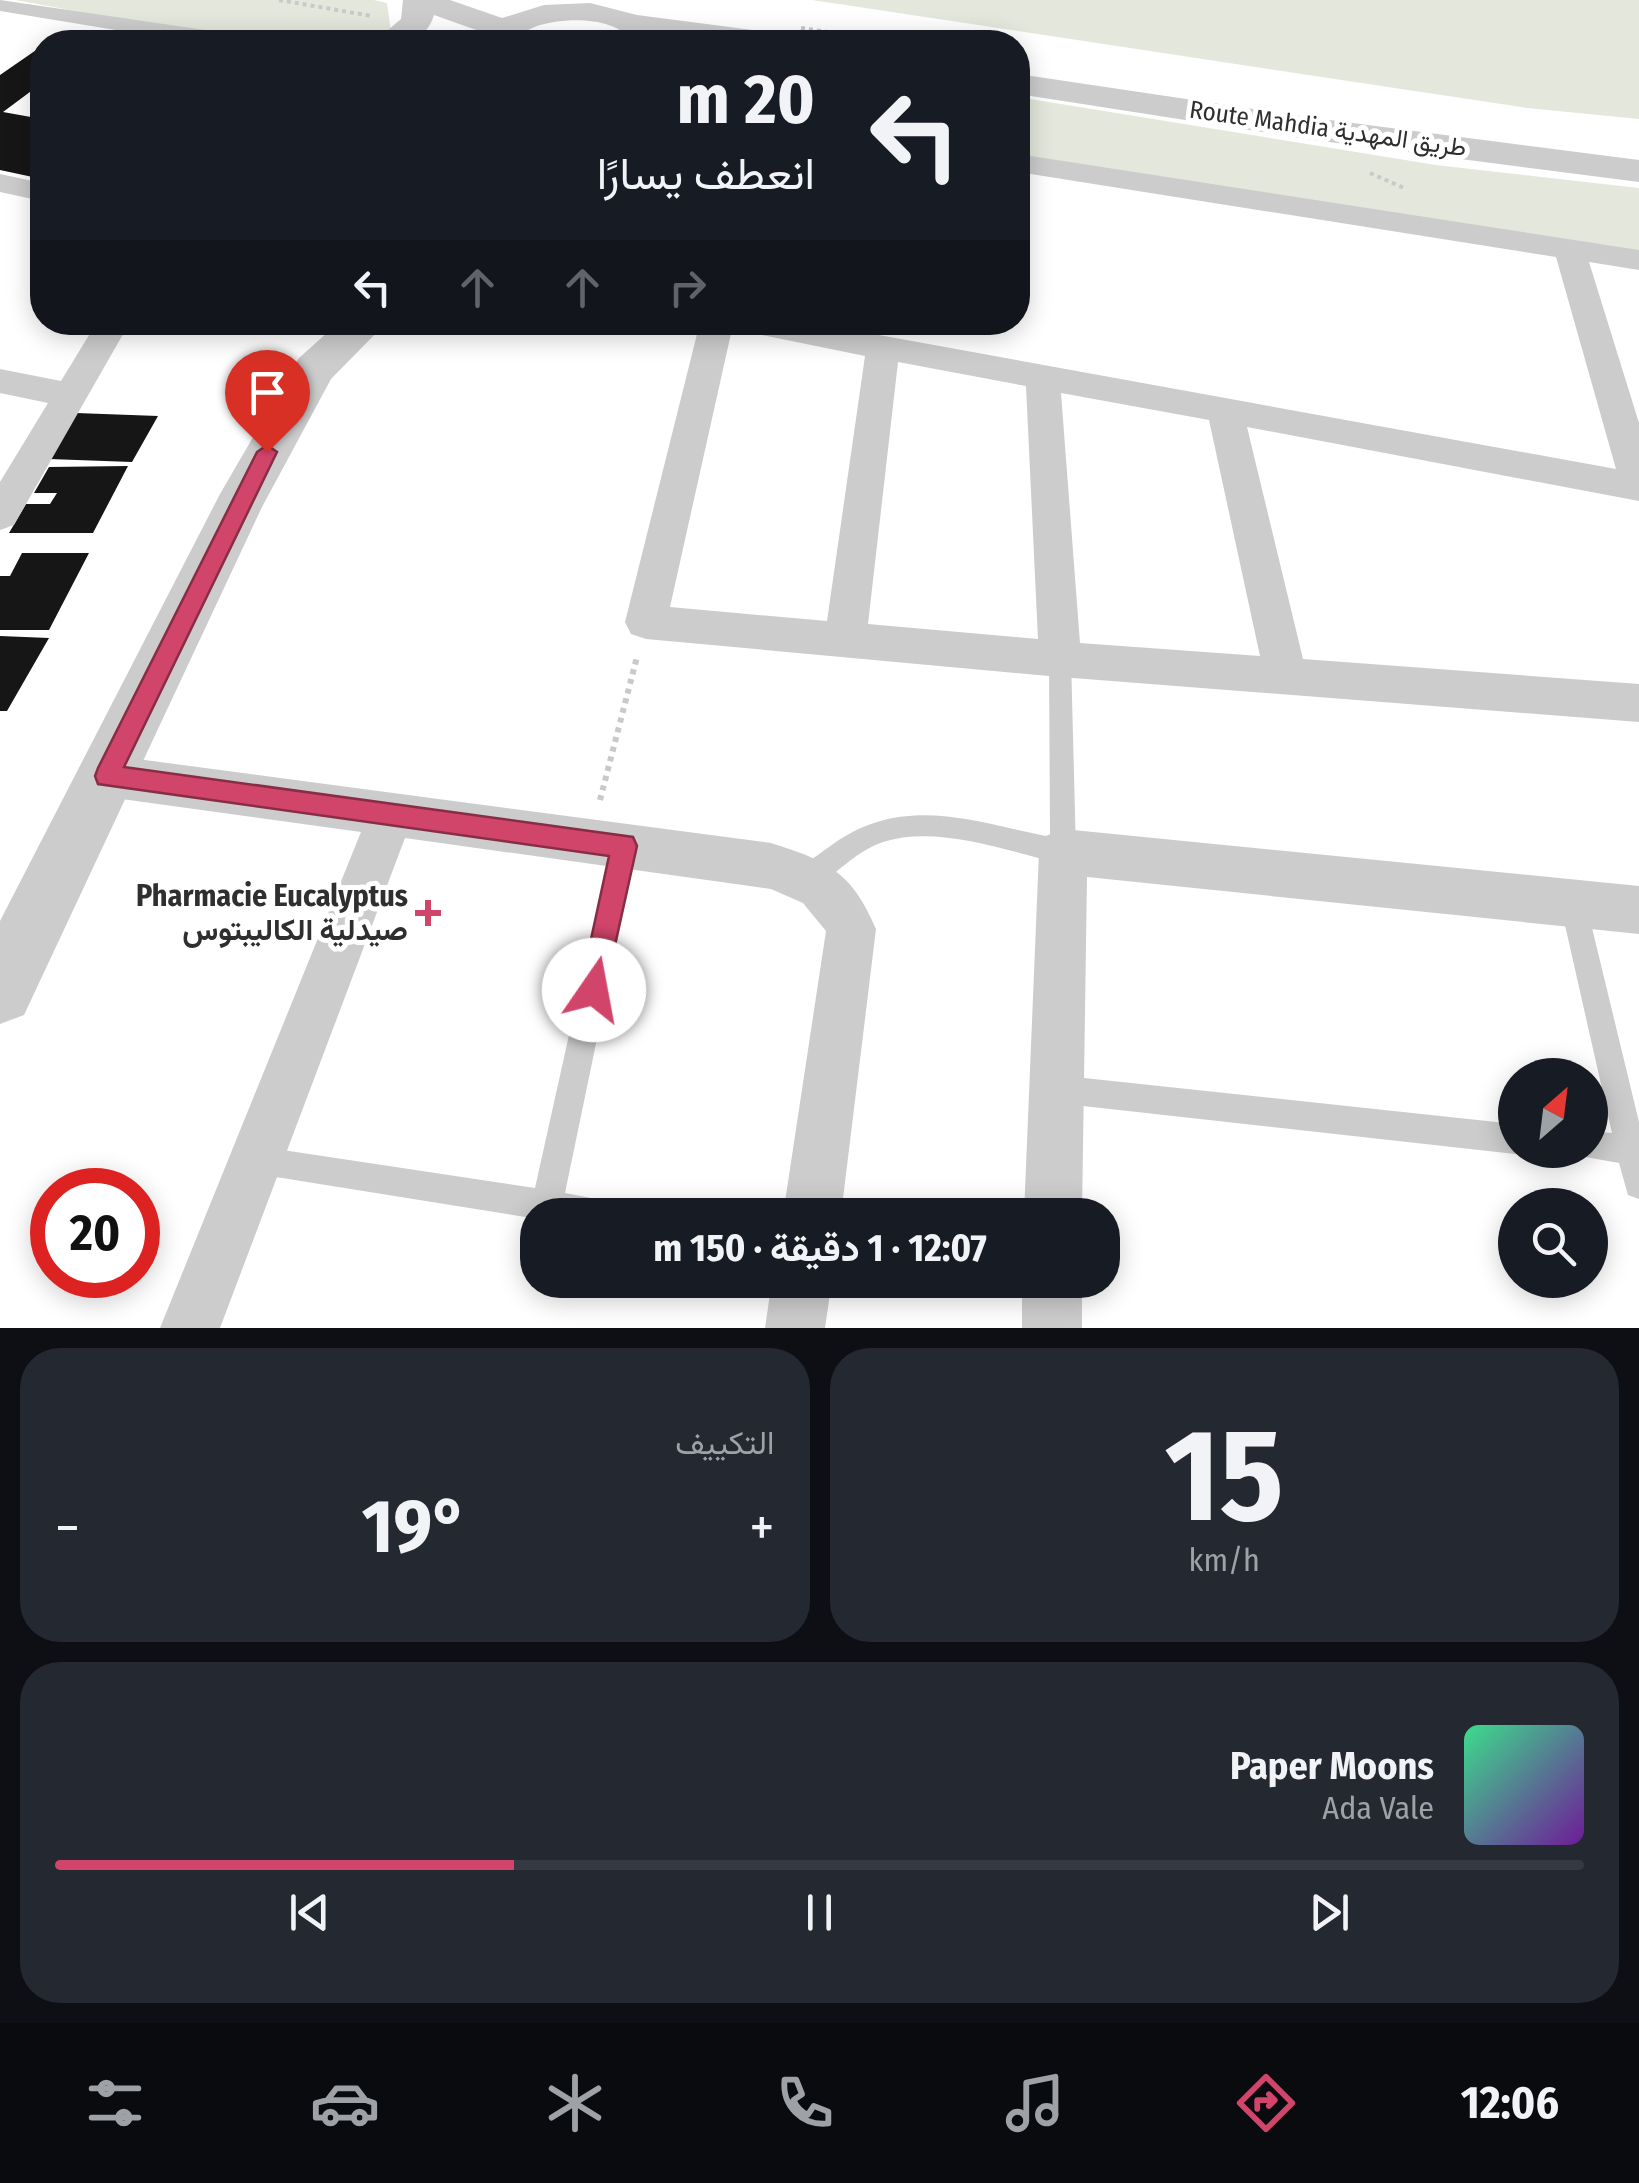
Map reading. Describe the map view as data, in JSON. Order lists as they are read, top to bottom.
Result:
{
  "streets": {
    "street": ["Route Mahdia طريق المهدية"]
  },
  "places": {
    "health": ["Pharmacie Eucalyptus صيدلية الكاليبتوس"]
  },
  "north": "top right",
  "page": {
    "turn": ["20 m", "انعطف يسارًا"],
    "limit": "20",
    "trip": "12:07 · 1 دقيقة · 150 m",
    "tile": [
      ["15", "km/h"],
      "التكييف"
    ],
    "heat": ["−", "19°", "+"],
    "song": ["Paper Moons", "Ada Vale"],
    "tabs": "12:06"
  }
}
